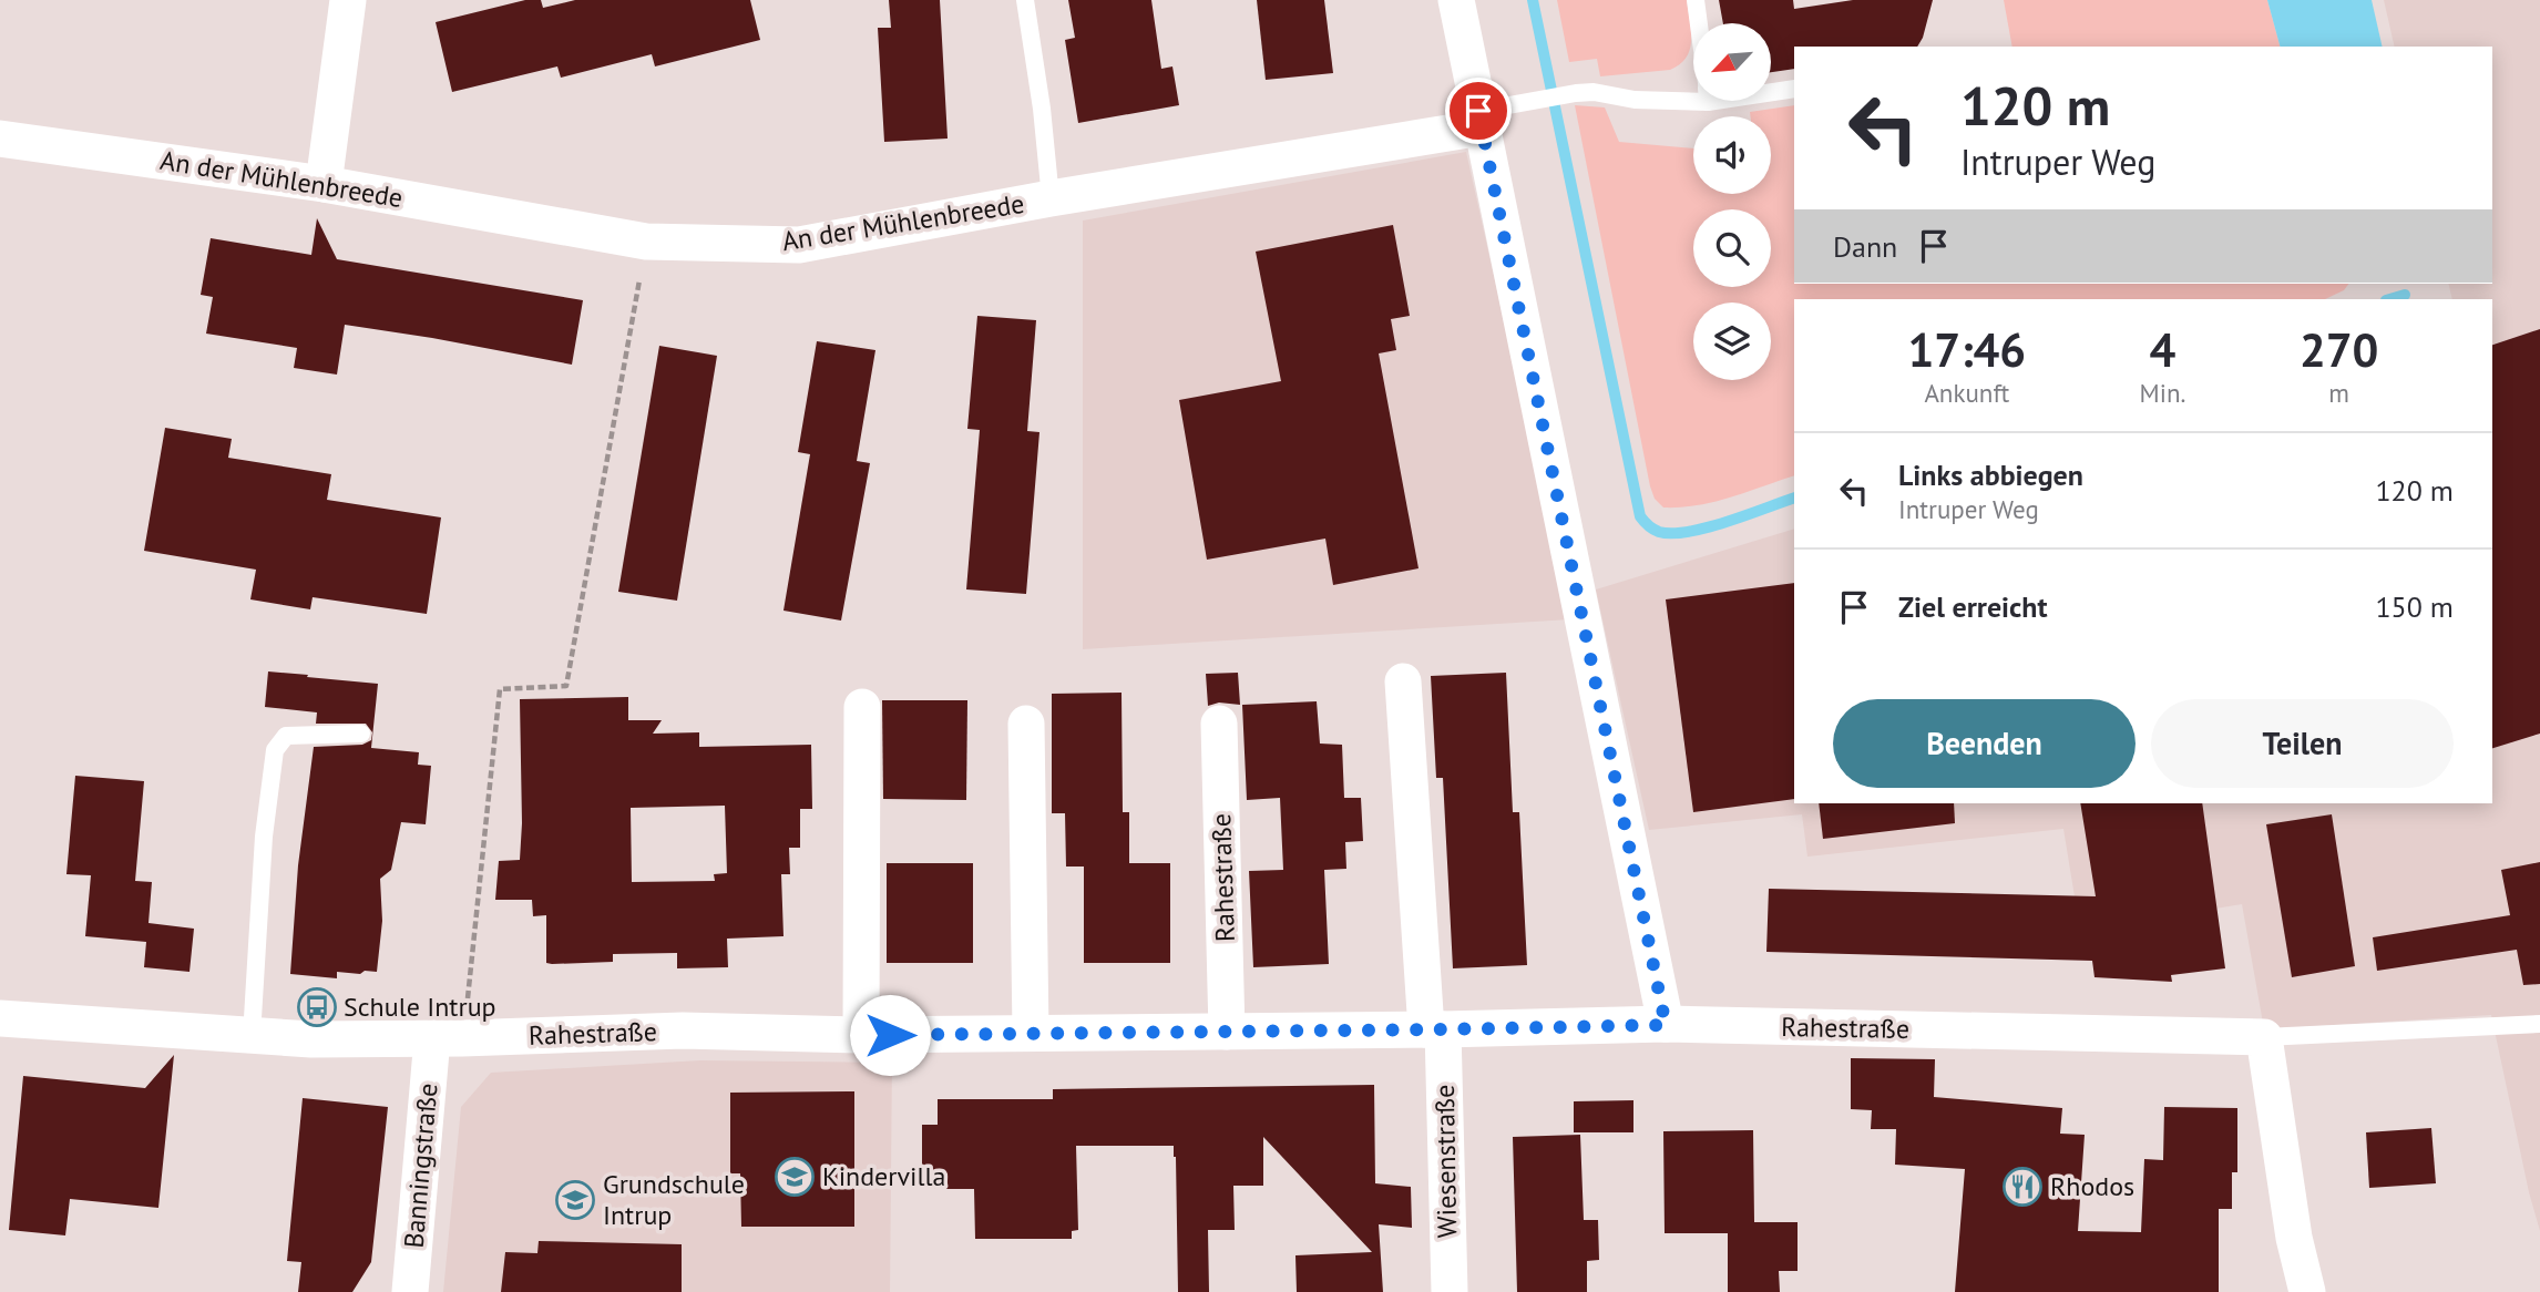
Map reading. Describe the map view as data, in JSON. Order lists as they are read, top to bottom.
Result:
{
  "streets": {
    "street": [
      "An der Mühlenbreede",
      "Rahestraße",
      "Wiesenstraße",
      "Banningstraße"
    ]
  },
  "crossings": [
    ["Rahestraße", "Wiesenstraße"],
    ["Rahestraße", "Banningstraße"]
  ],
  "places": {
    "bus stop": ["Schule Intrup"],
    "school or university": ["Kindervilla", "Grundschule Intrup"],
    "restaurant": ["Rhodos"]
  },
  "north": "bottom left",
  "page": {
    "turn": ["120 m", "Intruper Weg"],
    "then": "Dann",
    "eta": [
      "17:46",
      "Ankunft",
      "4",
      "Min.",
      "270",
      "m"
    ],
    "list": [
      {
        "name": "Links abbiegen",
        "note": "Intruper Weg",
        "value": "120 m"
      },
      {
        "name": "Ziel erreicht",
        "value": "150 m"
      }
    ],
    "buttons": ["Beenden", "Teilen"]
  }
}
